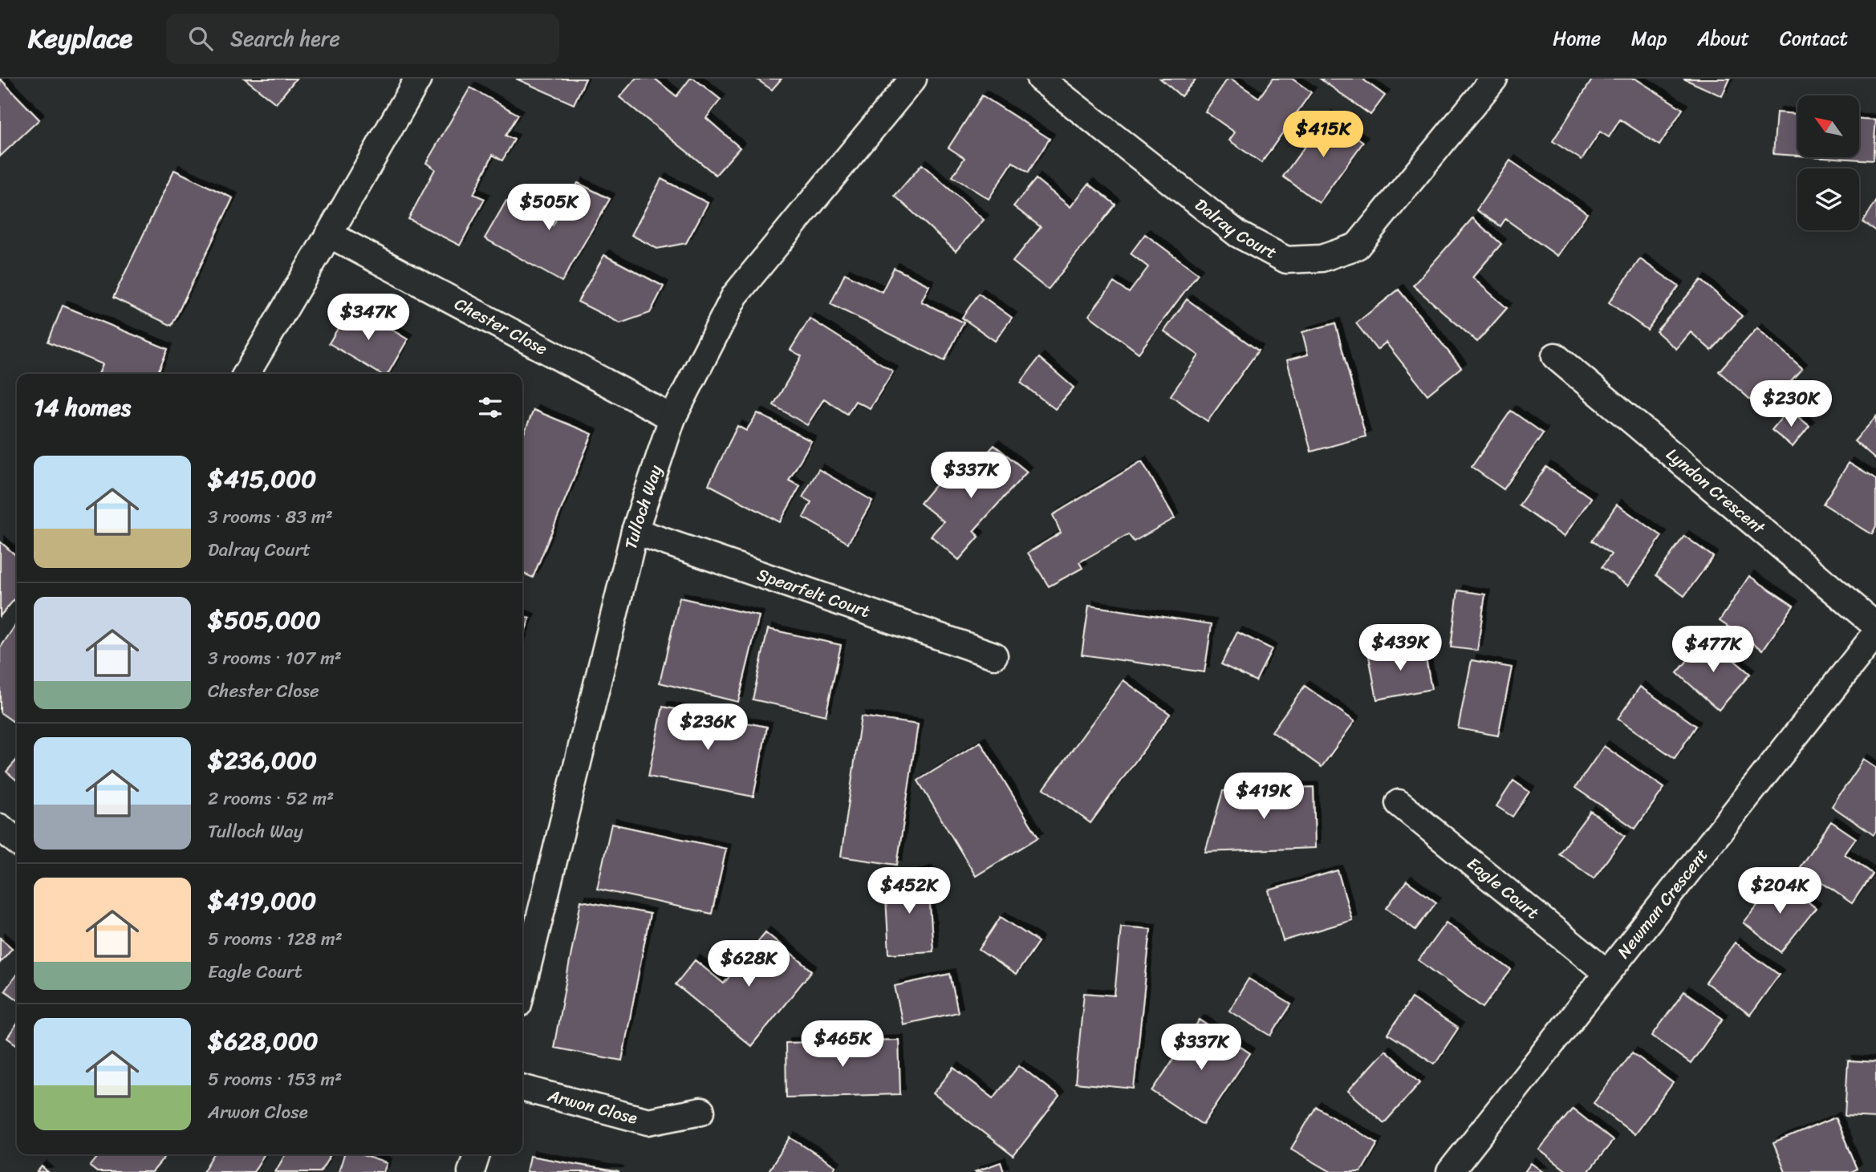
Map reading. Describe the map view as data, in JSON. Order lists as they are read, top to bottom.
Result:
{
  "streets": {
    "street": [
      "Dalray Court",
      "Chester Close",
      "Lyndon Crescent",
      "Tulloch Way",
      "Spearfelt Court",
      "Eagle Court",
      "Newman Crescent",
      "Arwon Close"
    ]
  },
  "crossings": [
    ["Chester Close", "Tulloch Way"],
    ["Tulloch Way", "Spearfelt Court"],
    ["Eagle Court", "Newman Crescent"]
  ],
  "north": "top left",
  "page": {
    "header": "Keyplace",
    "search": "Search here",
    "nav": [
      "Home",
      "Map",
      "About",
      "Contact"
    ],
    "price": [
      "$415K",
      "$505K",
      "$347K",
      "$230K",
      "$337K",
      "$439K",
      "$477K",
      "$236K",
      "$419K",
      "$452K",
      "$204K",
      "$628K",
      "$465K",
      "$337K"
    ],
    "heading": "14 homes",
    "list": [
      {
        "name": "$415,000",
        "note": "3 rooms · 83 m² · Dalray Court"
      },
      {
        "name": "$505,000",
        "note": "3 rooms · 107 m² · Chester Close"
      },
      {
        "name": "$236,000",
        "note": "2 rooms · 52 m² · Tulloch Way"
      },
      {
        "name": "$419,000",
        "note": "5 rooms · 128 m² · Eagle Court"
      },
      {
        "name": "$628,000",
        "note": "5 rooms · 153 m² · Arwon Close"
      }
    ]
  }
}
